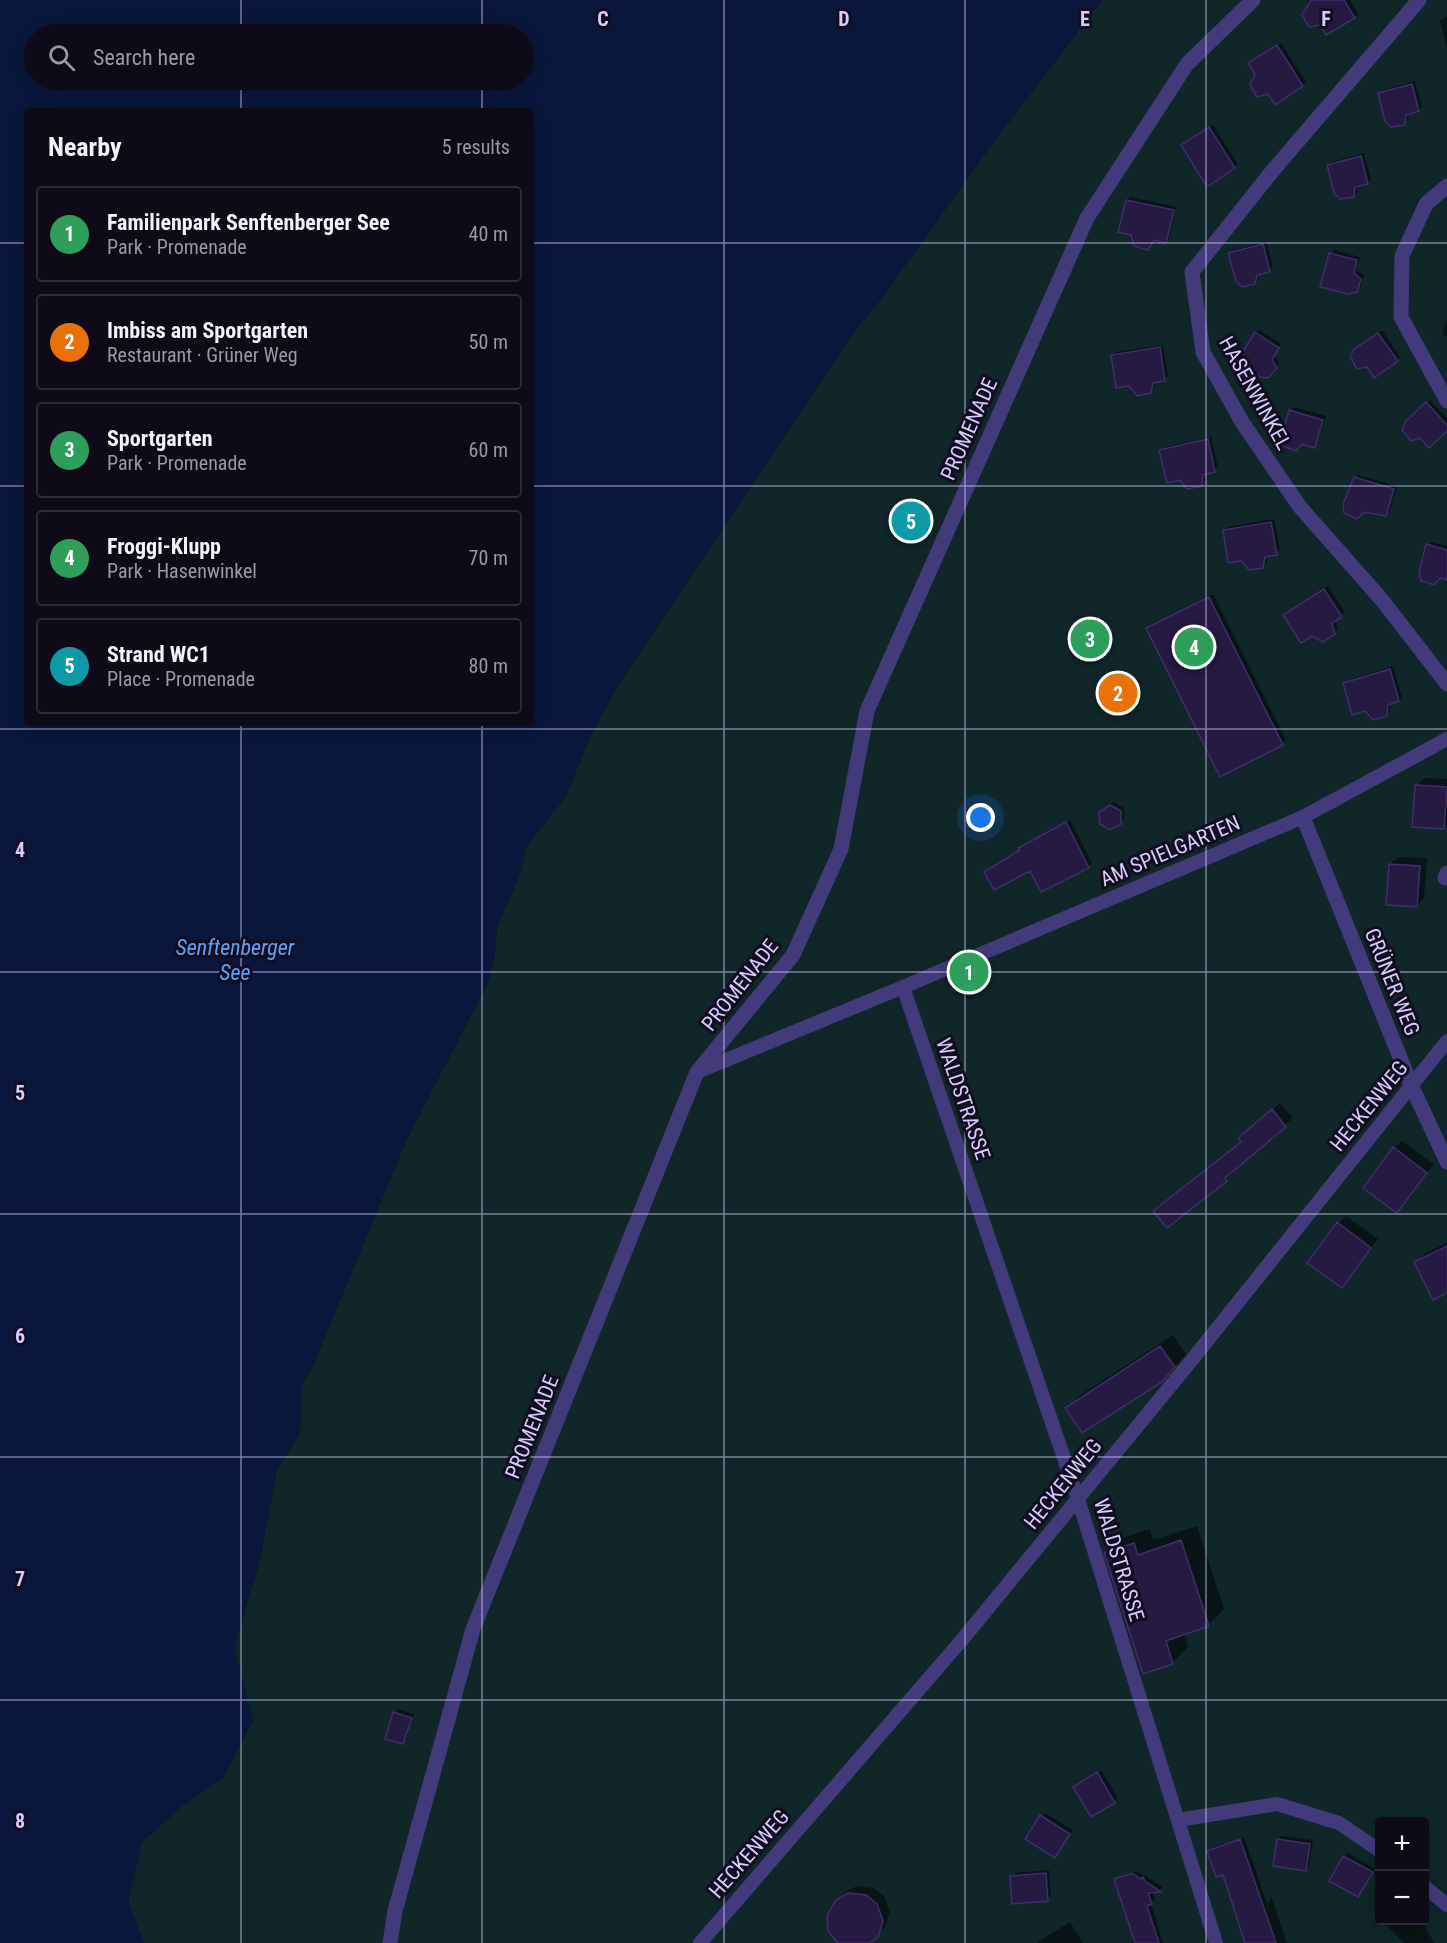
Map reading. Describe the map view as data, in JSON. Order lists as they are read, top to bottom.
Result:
{
  "streets": {
    "street": ["HASENWINKEL", "PROMENADE", "GRÜNER WEG"],
    "lane": ["AM SPIELGARTEN", "WALDSTRASSE", "HECKENWEG"]
  },
  "crossings": [
    ["PROMENADE", "AM SPIELGARTEN"],
    ["AM SPIELGARTEN", "GRÜNER WEG"],
    ["AM SPIELGARTEN", "WALDSTRASSE"],
    ["GRÜNER WEG", "HECKENWEG"],
    ["WALDSTRASSE", "HECKENWEG"]
  ],
  "water": ["Senftenberger See"],
  "page": {
    "search": "Search here",
    "heading": ["Nearby", "5 results"],
    "list": [
      {
        "mark": "1",
        "name": "Familienpark Senftenberger See",
        "note": "Park · Promenade",
        "value": "40 m"
      },
      {
        "mark": "2",
        "name": "Imbiss am Sportgarten",
        "note": "Restaurant · Grüner Weg",
        "value": "50 m"
      },
      {
        "mark": "3",
        "name": "Sportgarten",
        "note": "Park · Promenade",
        "value": "60 m"
      },
      {
        "mark": "4",
        "name": "Froggi-Klupp",
        "note": "Park · Hasenwinkel",
        "value": "70 m"
      },
      {
        "mark": "5",
        "name": "Strand WC1",
        "note": "Place · Promenade",
        "value": "80 m"
      }
    ],
    "pins": [
      "5",
      "3",
      "4",
      "2",
      "1"
    ],
    "map_buttons": ["+", "−"]
  },
  "grid": {
    "columns": [
      "C",
      "D",
      "E",
      "F"
    ],
    "rows": [
      "4",
      "5",
      "6",
      "7",
      "8"
    ]
  }
}
